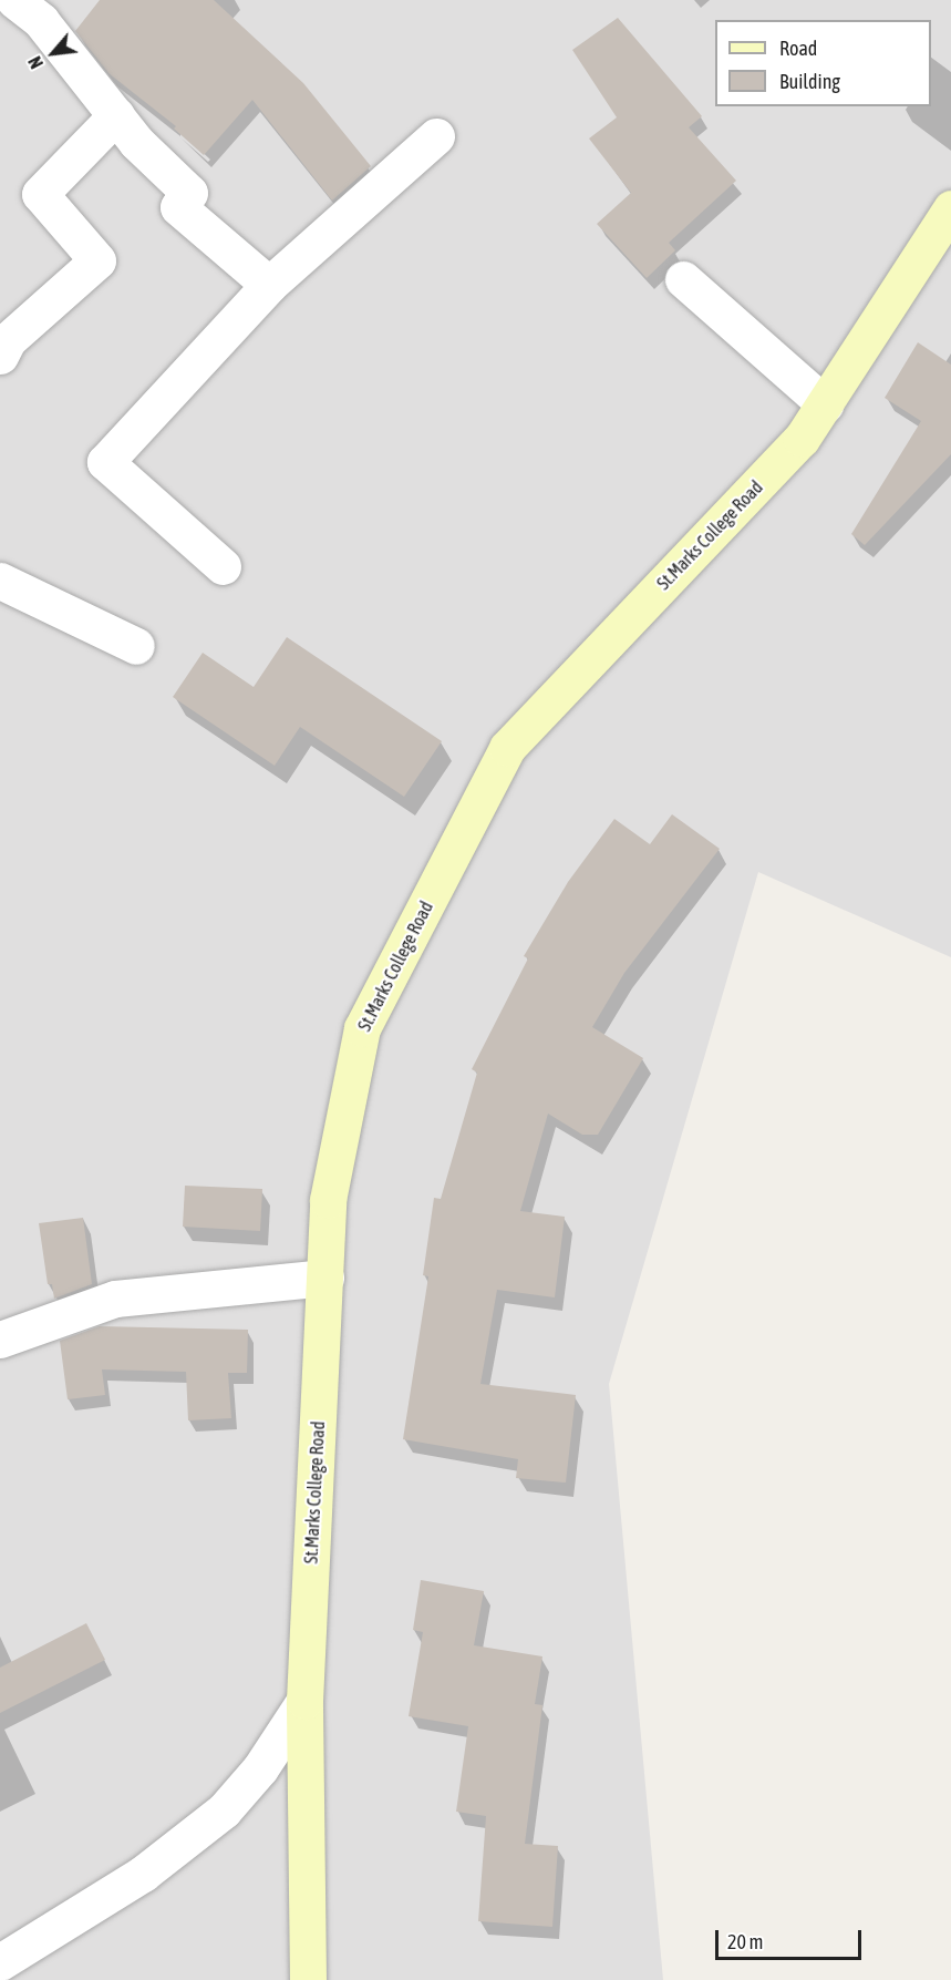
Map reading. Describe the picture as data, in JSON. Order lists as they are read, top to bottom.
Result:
{
  "streets": {
    "main road": ["St.Marks College Road"]
  },
  "legend": ["Road", "Building"],
  "scale_bar": "20 m",
  "north": "bottom left"
}
